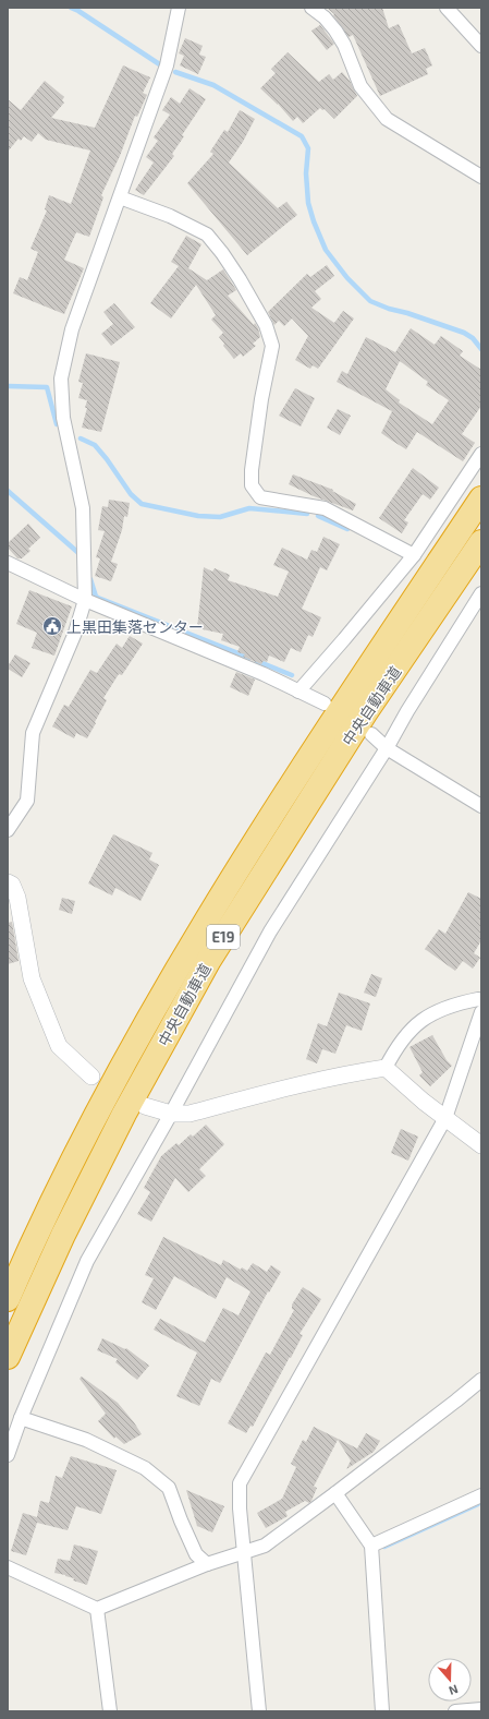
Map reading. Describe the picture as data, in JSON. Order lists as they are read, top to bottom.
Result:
{
  "streets": {
    "highway": ["中央自動車道", "E19"]
  },
  "places": {
    "public building": ["上黒田集落センター"]
  },
  "north": "bottom"
}
